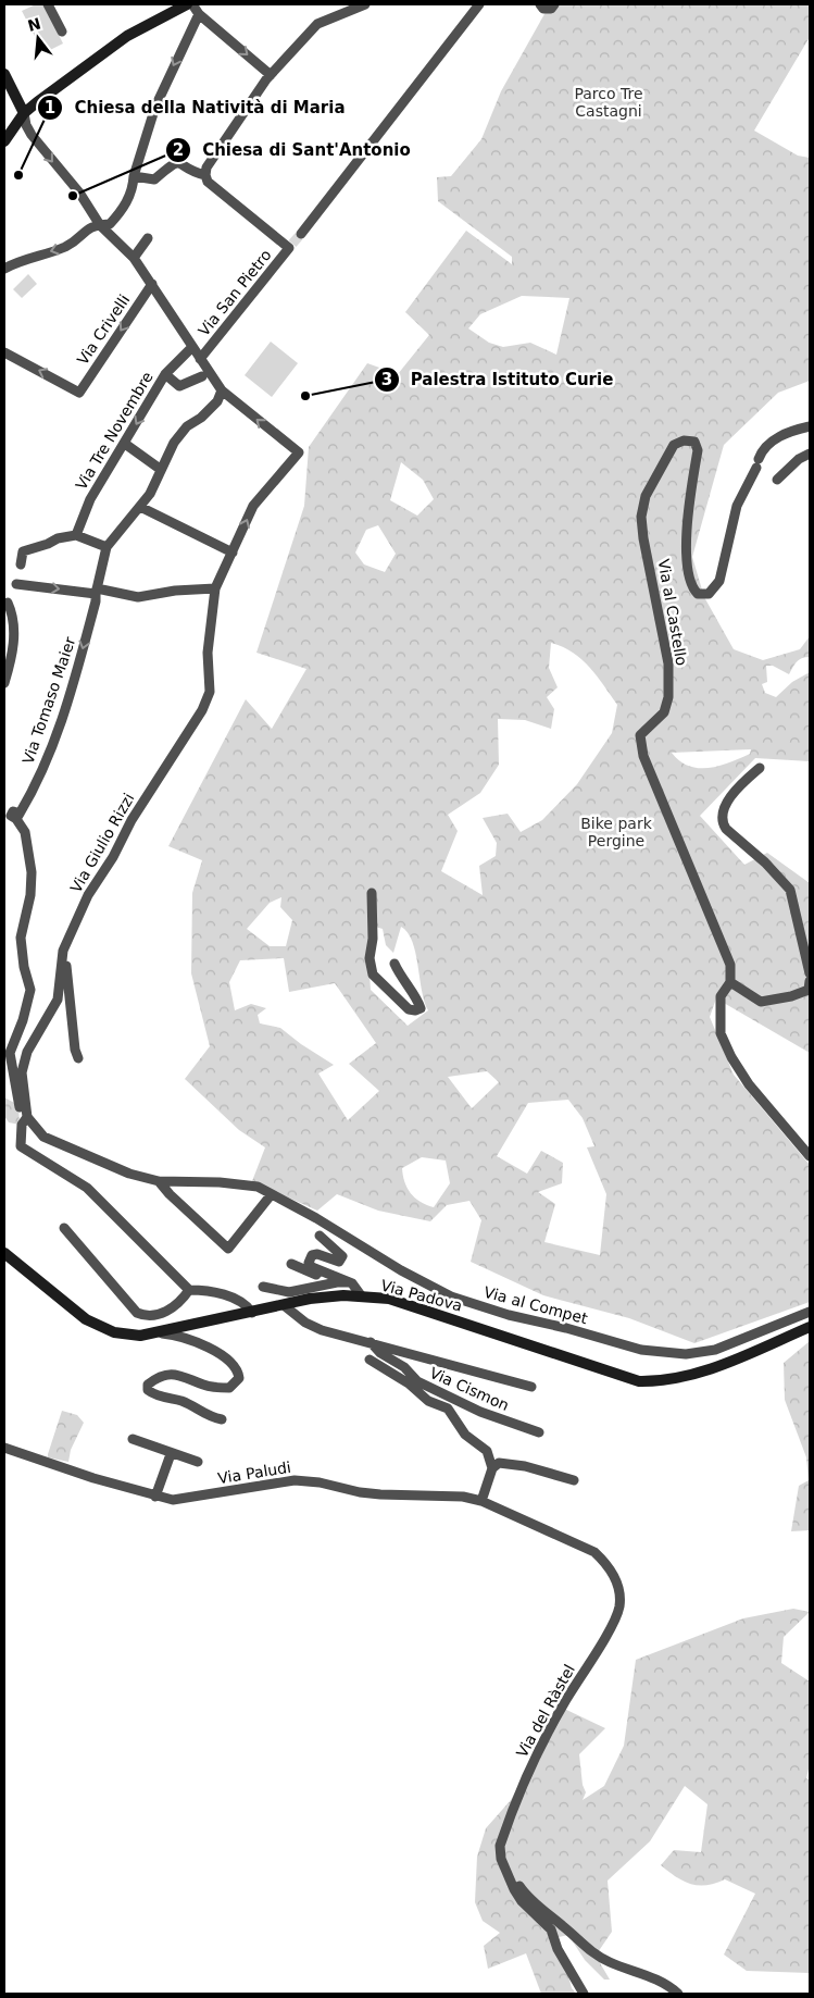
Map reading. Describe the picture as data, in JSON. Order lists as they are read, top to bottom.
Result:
{
  "streets": {
    "main road": ["Via Padova"],
    "street": [
      "Via San Pietro",
      "Via Crivelli",
      "Via Tre Novembre",
      "Via al Castello",
      "Via Tomaso Maier",
      "Via Giulio Rizzi",
      "Via al Compet",
      "Via Cismon",
      "Via Paludi",
      "Via del Ràstel"
    ]
  },
  "crossings": [
    ["Via Giulio Rizzi", "Via al Compet"],
    ["Via Padova", "Via Cismon"],
    ["Via Paludi", "Via del Ràstel"]
  ],
  "parks": ["Parco Tre Castagni", "Bike park Pergine"],
  "places": ["Chiesa della Natività di Maria", "Chiesa di Sant'Antonio", "Palestra Istituto Curie"],
  "north": "top"
}
